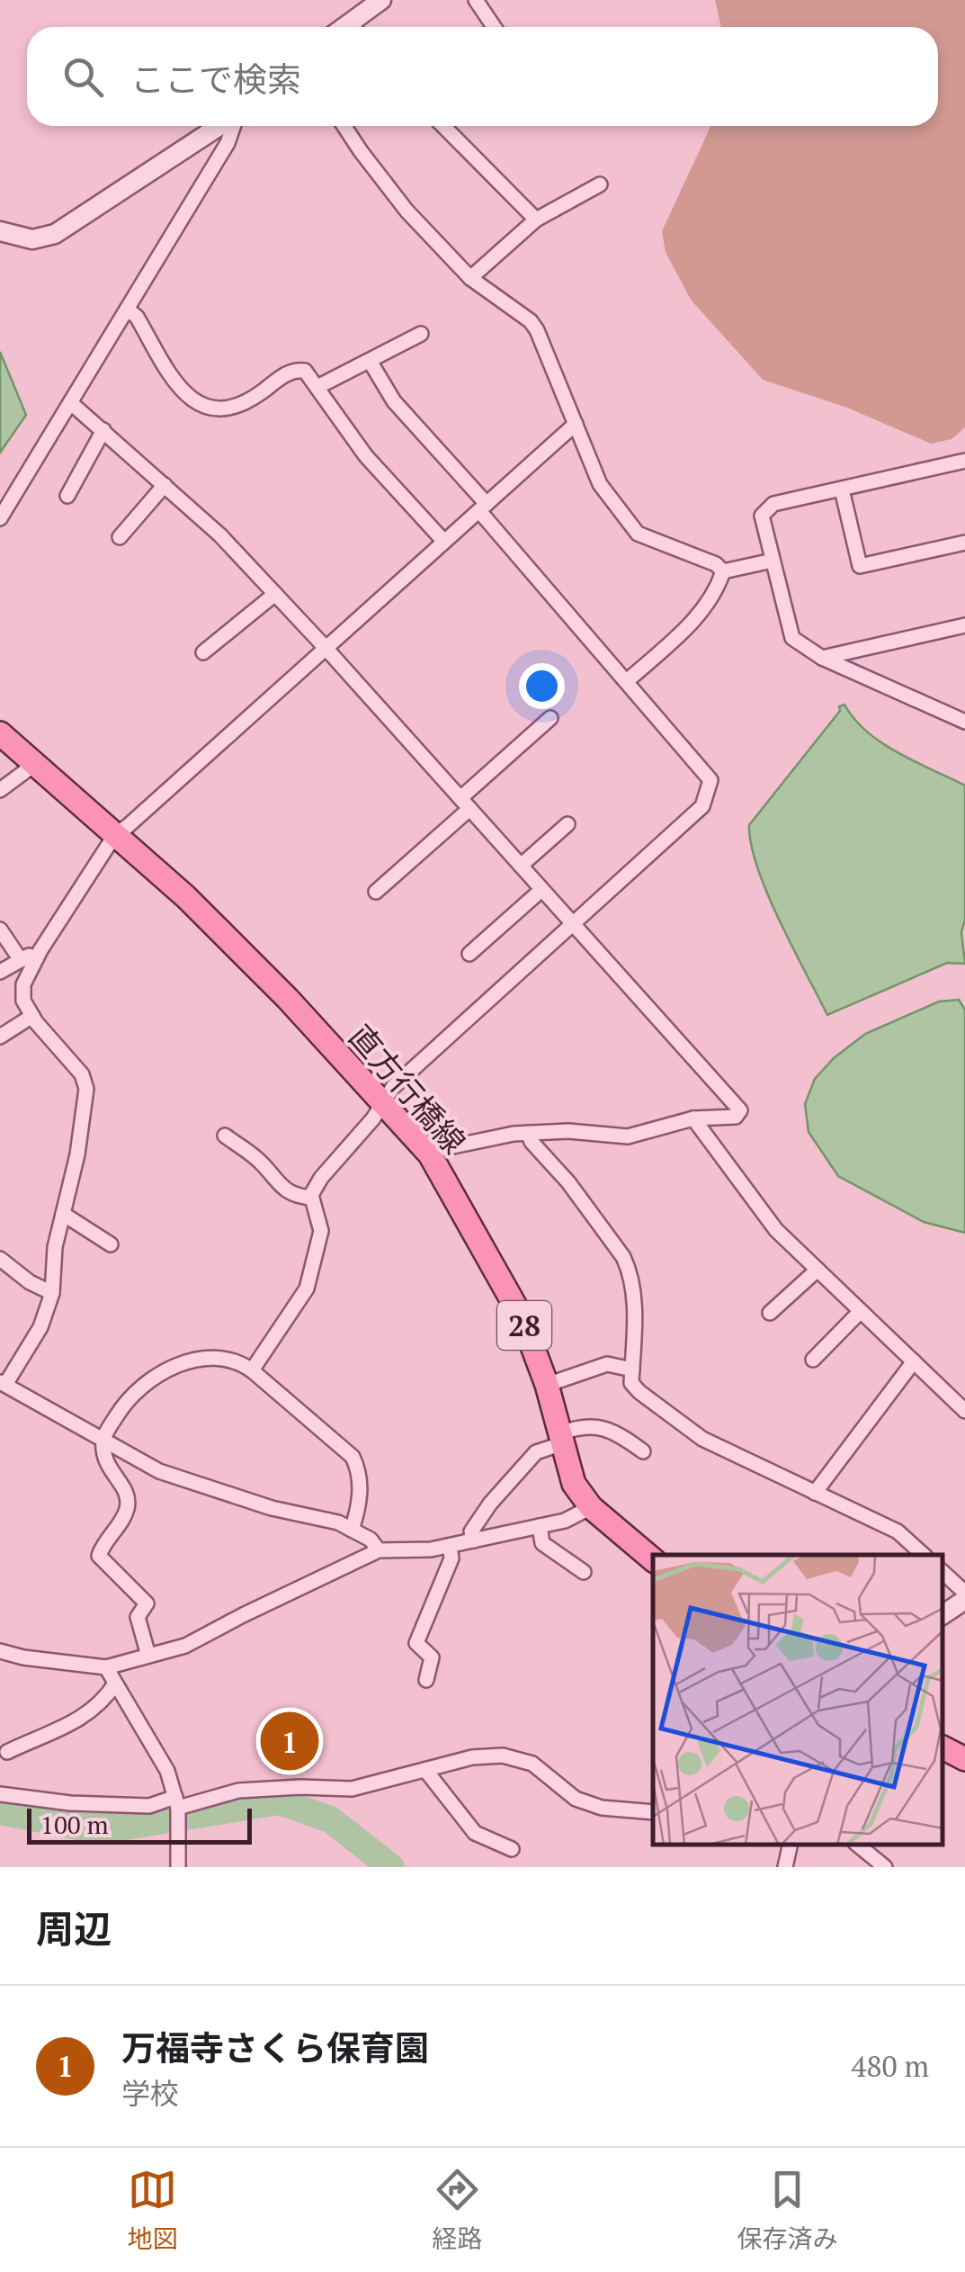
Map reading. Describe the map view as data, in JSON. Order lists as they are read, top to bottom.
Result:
{
  "streets": {
    "main road": ["直方行橋線", "28"]
  },
  "scale_bar": "100 m",
  "page": {
    "search": "ここで検索",
    "pins": "1",
    "scale": "100 m",
    "heading": "周辺",
    "list": [
      {
        "mark": "1",
        "name": "万福寺さくら保育園",
        "note": "学校",
        "value": "480 m"
      }
    ],
    "nav": ["地図", "経路", "保存済み"]
  }
}
